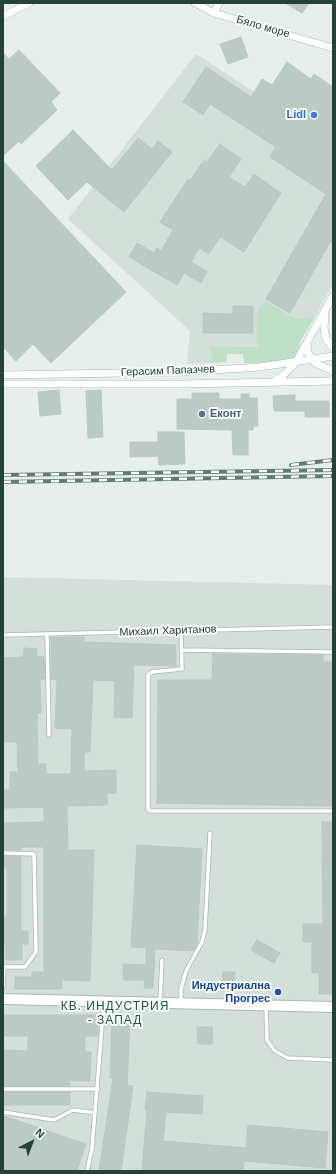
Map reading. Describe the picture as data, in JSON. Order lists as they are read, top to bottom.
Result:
{
  "streets": {
    "street": ["Бяло море", "Герасим Папазчев"],
    "lane": ["Михаил Хаританов"]
  },
  "districts": ["КВ. ИНДУСТРИЯ - ЗАПАД"],
  "places": ["Lidl", "Еконт", "Индустриална Прогрес"],
  "north": "top right"
}
